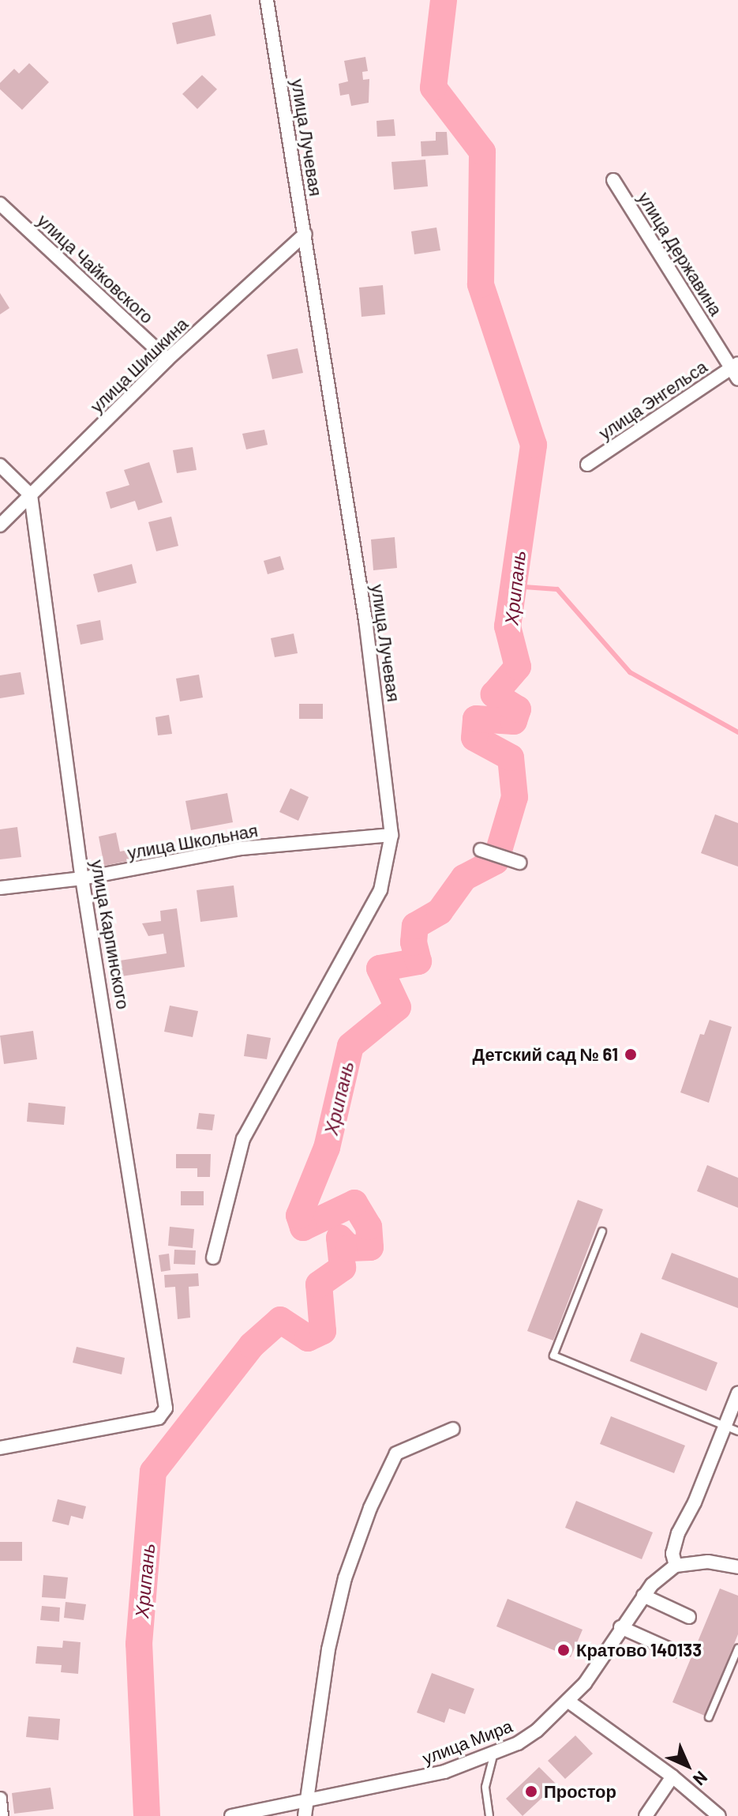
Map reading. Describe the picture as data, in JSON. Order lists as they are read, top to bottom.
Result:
{
  "streets": {
    "street": [
      "улица Лучевая",
      "улица Державина",
      "улица Чайковского",
      "улица Шишкина",
      "улица Энгельса",
      "улица Школьная",
      "улица Карпинского",
      "улица Мира"
    ]
  },
  "crossings": [
    ["улица Лучевая", "улица Шишкина"],
    ["улица Лучевая", "улица Школьная"],
    ["улица Державина", "улица Энгельса"],
    ["улица Чайковского", "улица Шишкина"],
    ["улица Шишкина", "улица Карпинского"],
    ["улица Школьная", "улица Карпинского"]
  ],
  "water": ["Хрипань"],
  "places": ["Детский сад № 61", "Кратово 140133", "Простор"],
  "north": "bottom right"
}
